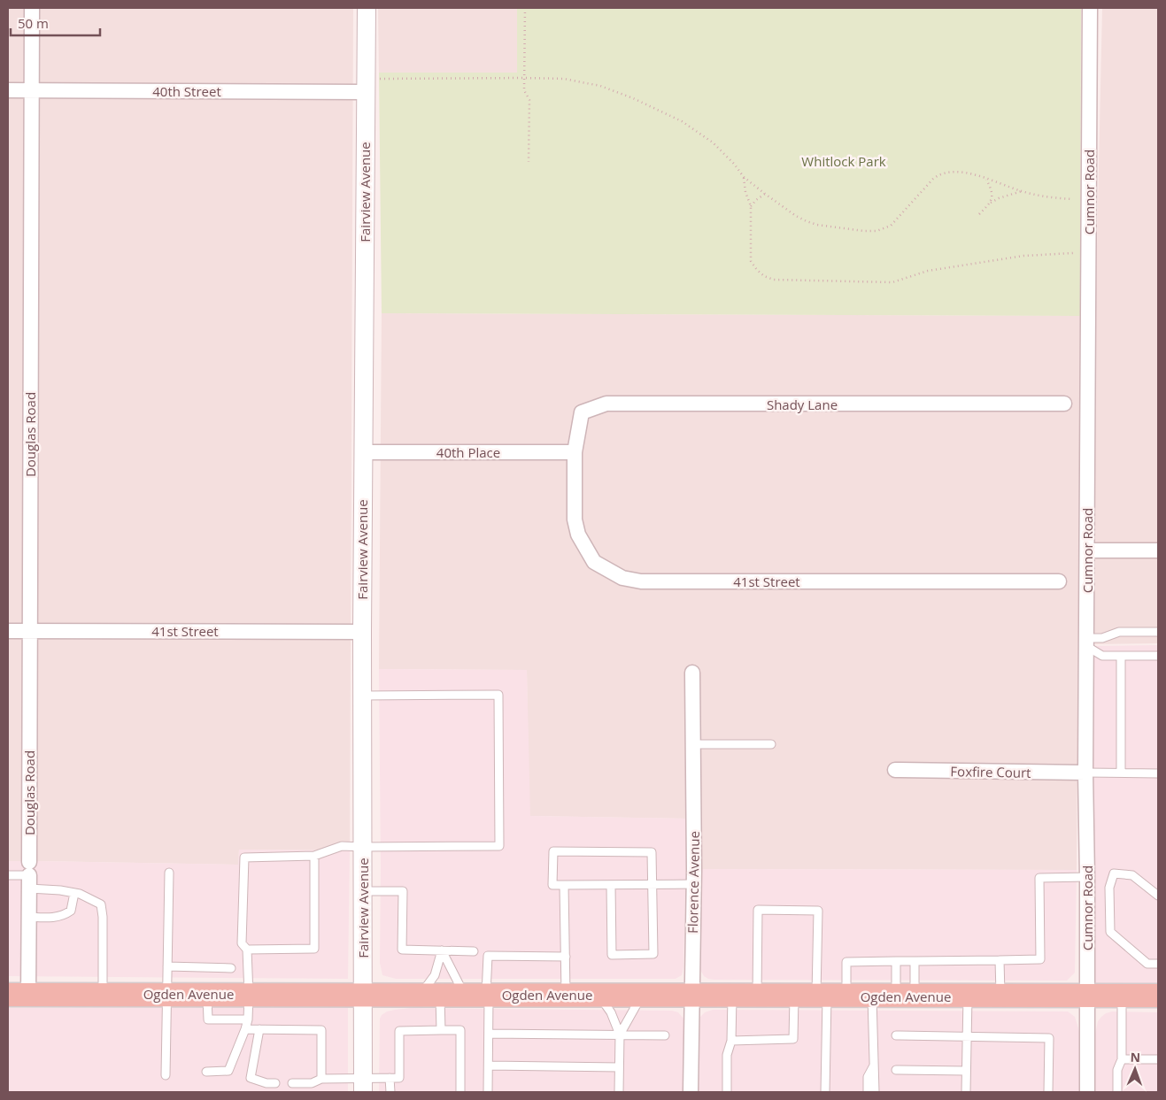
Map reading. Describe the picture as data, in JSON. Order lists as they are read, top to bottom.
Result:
{
  "streets": {
    "main road": ["Ogden Avenue"],
    "street": [
      "40th Street",
      "Fairview Avenue",
      "Cumnor Road",
      "Shady Lane",
      "Douglas Road",
      "40th Place",
      "41st Street",
      "Foxfire Court",
      "Florence Avenue"
    ]
  },
  "crossings": [
    ["40th Street", "Fairview Avenue"],
    ["40th Street", "Douglas Road"],
    ["Fairview Avenue", "40th Place"],
    ["Fairview Avenue", "41st Street"],
    ["Fairview Avenue", "Ogden Avenue"],
    ["Cumnor Road", "Foxfire Court"],
    ["Cumnor Road", "Ogden Avenue"],
    ["Shady Lane", "40th Place"],
    ["Shady Lane", "41st Street"],
    ["Douglas Road", "41st Street"],
    ["Douglas Road", "Ogden Avenue"],
    ["40th Place", "41st Street"],
    ["Florence Avenue", "Ogden Avenue"]
  ],
  "parks": ["Whitlock Park"],
  "scale_bar": "50 m",
  "north": "top"
}
